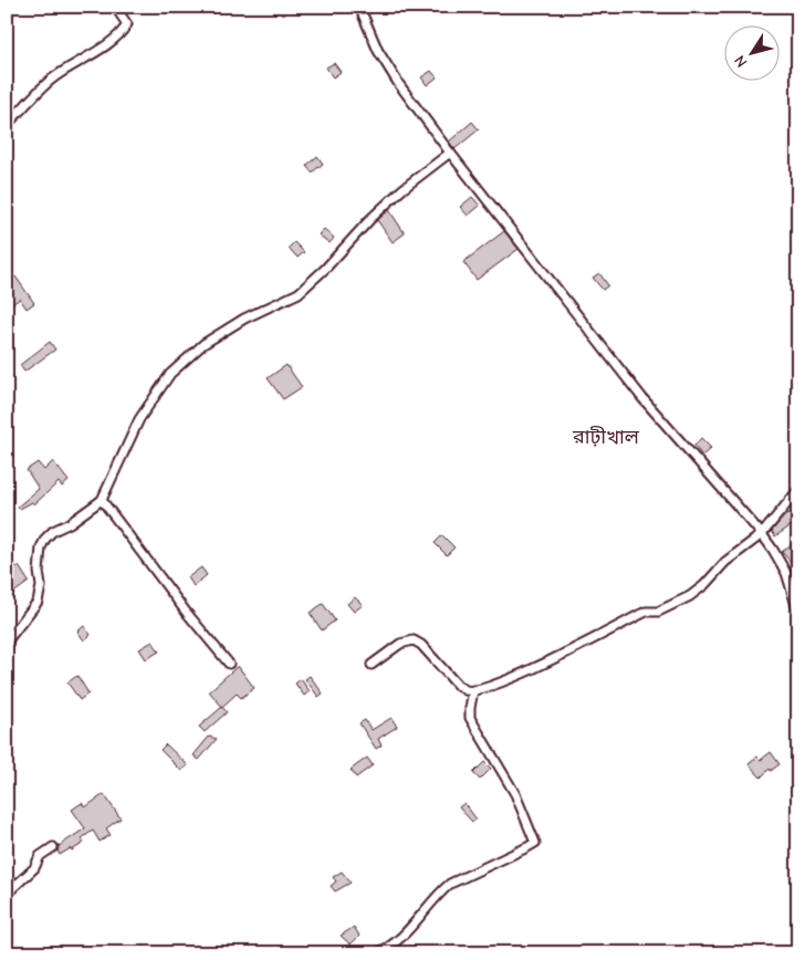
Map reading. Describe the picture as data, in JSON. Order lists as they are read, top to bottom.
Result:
{
  "districts": ["রাঢ়ীখাল"],
  "north": "bottom left"
}
